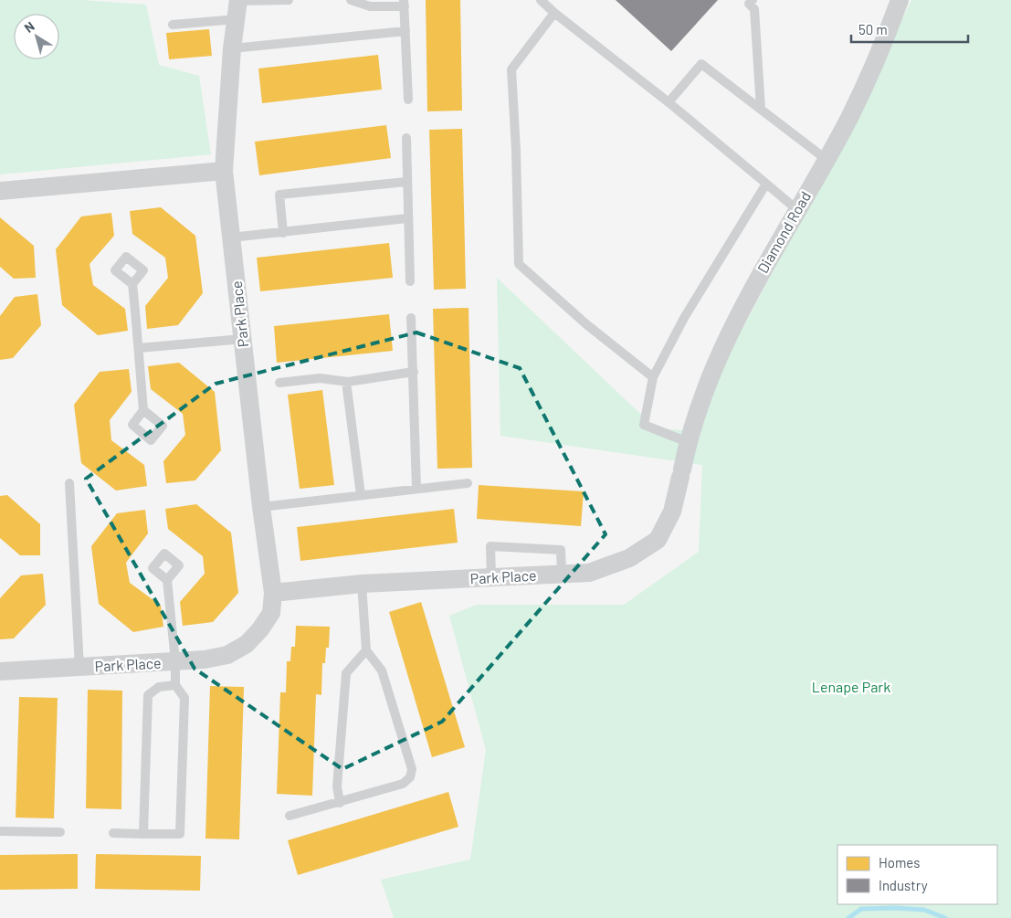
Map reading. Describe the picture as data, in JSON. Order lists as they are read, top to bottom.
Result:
{
  "streets": {
    "street": ["Diamond Road", "Park Place"]
  },
  "crossings": [
    ["Diamond Road", "Park Place"]
  ],
  "parks": ["Lenape Park"],
  "legend": ["Homes", "Industry"],
  "scale_bar": "50 m",
  "north": "top left"
}
